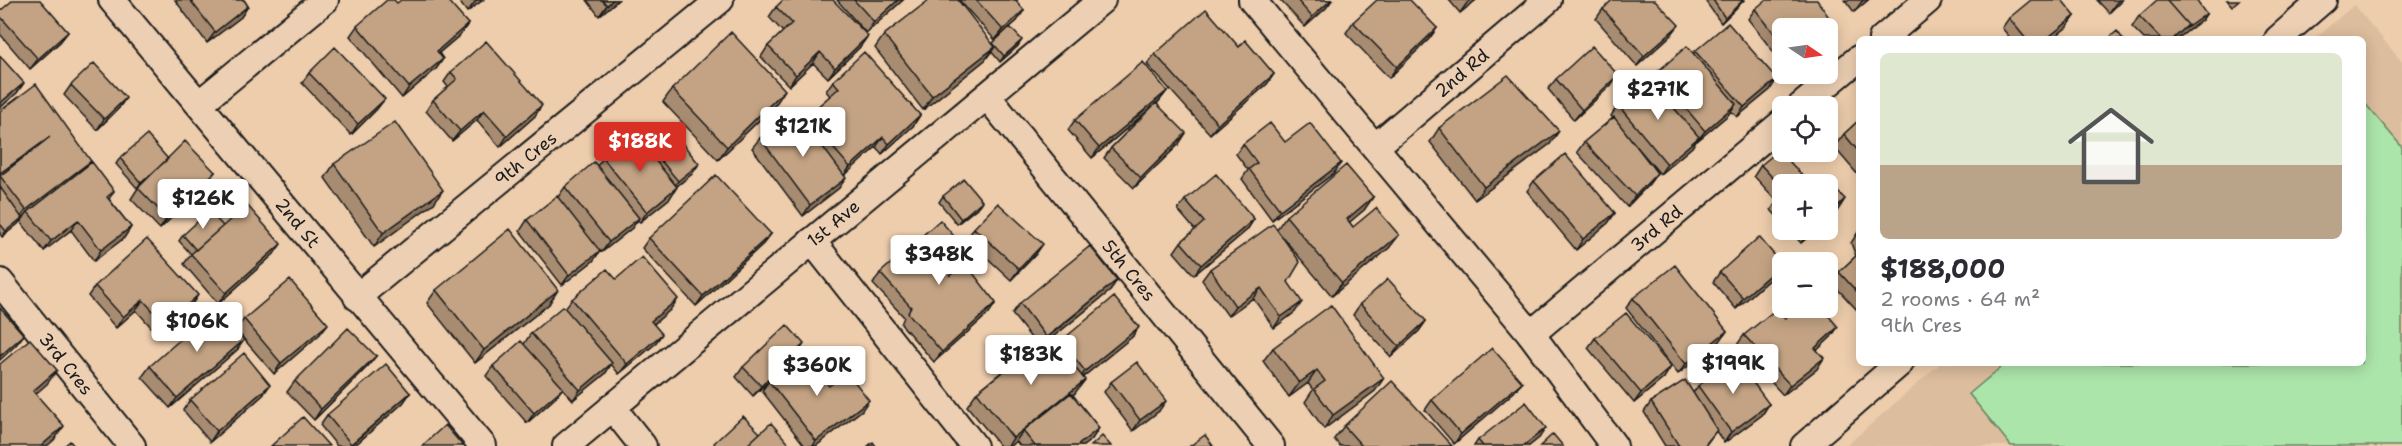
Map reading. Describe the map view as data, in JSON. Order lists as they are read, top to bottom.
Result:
{
  "streets": {
    "street": [
      "2nd Rd",
      "9th Cres",
      "2nd St",
      "1st Ave",
      "3rd Rd",
      "5th Cres",
      "3rd Cres"
    ]
  },
  "crossings": [
    ["9th Cres", "2nd St"],
    ["1st Ave", "5th Cres"]
  ],
  "north": "right",
  "page": {
    "map_buttons": ["+", "−"],
    "list": [
      {
        "name": "$188,000",
        "note": "2 rooms · 64 m² · 9th Cres"
      }
    ],
    "price": [
      "$271K",
      "$121K",
      "$188K",
      "$126K",
      "$348K",
      "$106K",
      "$183K",
      "$199K",
      "$360K"
    ]
  }
}
